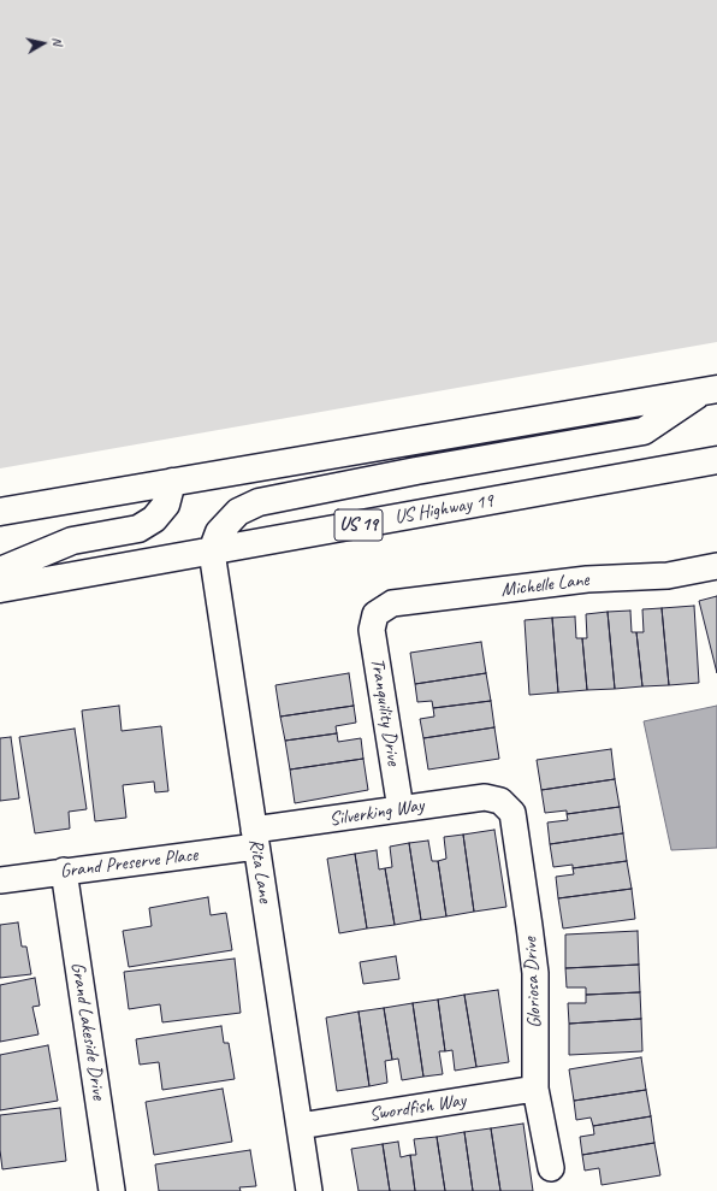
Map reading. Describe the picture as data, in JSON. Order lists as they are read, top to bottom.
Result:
{
  "streets": {
    "highway": ["US Highway 19", "US 19"],
    "street": [
      "Michelle Lane",
      "Tranquility Drive",
      "Silverking Way",
      "Grand Preserve Place",
      "Rita Lane",
      "Gloriosa Drive",
      "Grand Lakeside Drive",
      "Swordfish Way"
    ]
  },
  "crossings": [
    ["US Highway 19", "Rita Lane"],
    ["Michelle Lane", "Tranquility Drive"],
    ["Tranquility Drive", "Silverking Way"],
    ["Silverking Way", "Grand Preserve Place"],
    ["Silverking Way", "Rita Lane"],
    ["Silverking Way", "Gloriosa Drive"],
    ["Grand Preserve Place", "Rita Lane"],
    ["Grand Preserve Place", "Grand Lakeside Drive"],
    ["Rita Lane", "Swordfish Way"],
    ["Gloriosa Drive", "Swordfish Way"]
  ],
  "north": "right"
}
